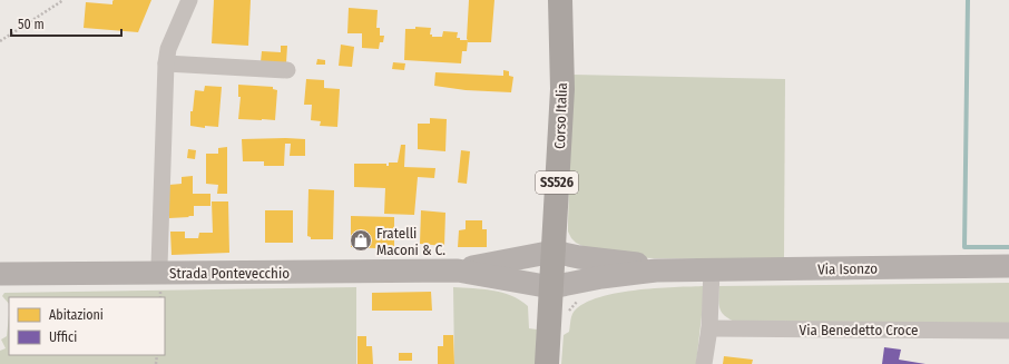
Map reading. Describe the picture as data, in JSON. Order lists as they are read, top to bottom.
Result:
{
  "streets": {
    "main road": ["Corso Italia", "SS526"],
    "street": ["Via Isonzo", "Strada Pontevecchio", "Via Benedetto Croce"]
  },
  "crossings": [
    ["Corso Italia", "Via Isonzo"],
    ["Corso Italia", "Strada Pontevecchio"],
    ["Via Isonzo", "Strada Pontevecchio"]
  ],
  "places": {
    "shop": ["Fratelli Maconi & C."]
  },
  "legend": ["Abitazioni", "Uffici"],
  "scale_bar": "50 m"
}
